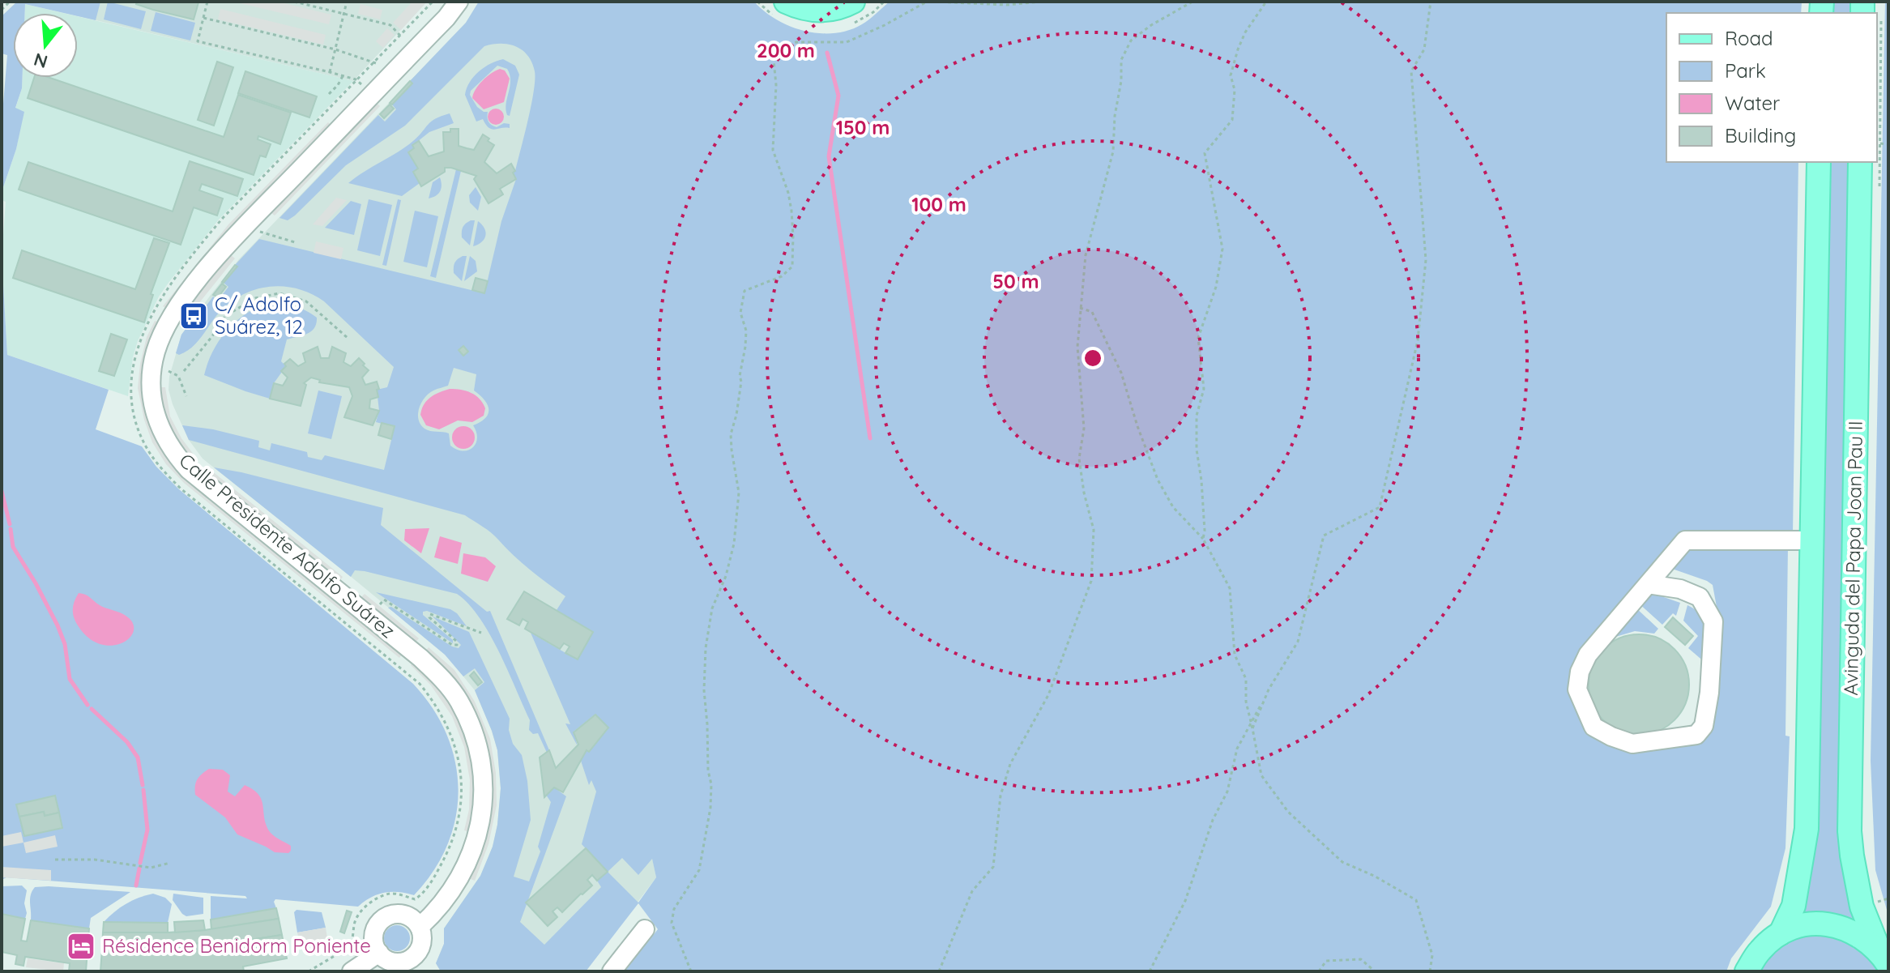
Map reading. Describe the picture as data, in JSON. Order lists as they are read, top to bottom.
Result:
{
  "streets": {
    "main road": ["Avinguda del Papa Joan Pau II"],
    "street": ["Calle Presidente Adolfo Suárez"]
  },
  "places": {
    "bus stop": ["C/ Adolfo Suárez, 12"],
    "hotel": ["Résidence Benidorm Poniente"]
  },
  "legend": [
    "Road",
    "Park",
    "Water",
    "Building"
  ],
  "north": "bottom",
  "rings": [
    "200 m",
    "150 m",
    "100 m",
    "50 m"
  ]
}
